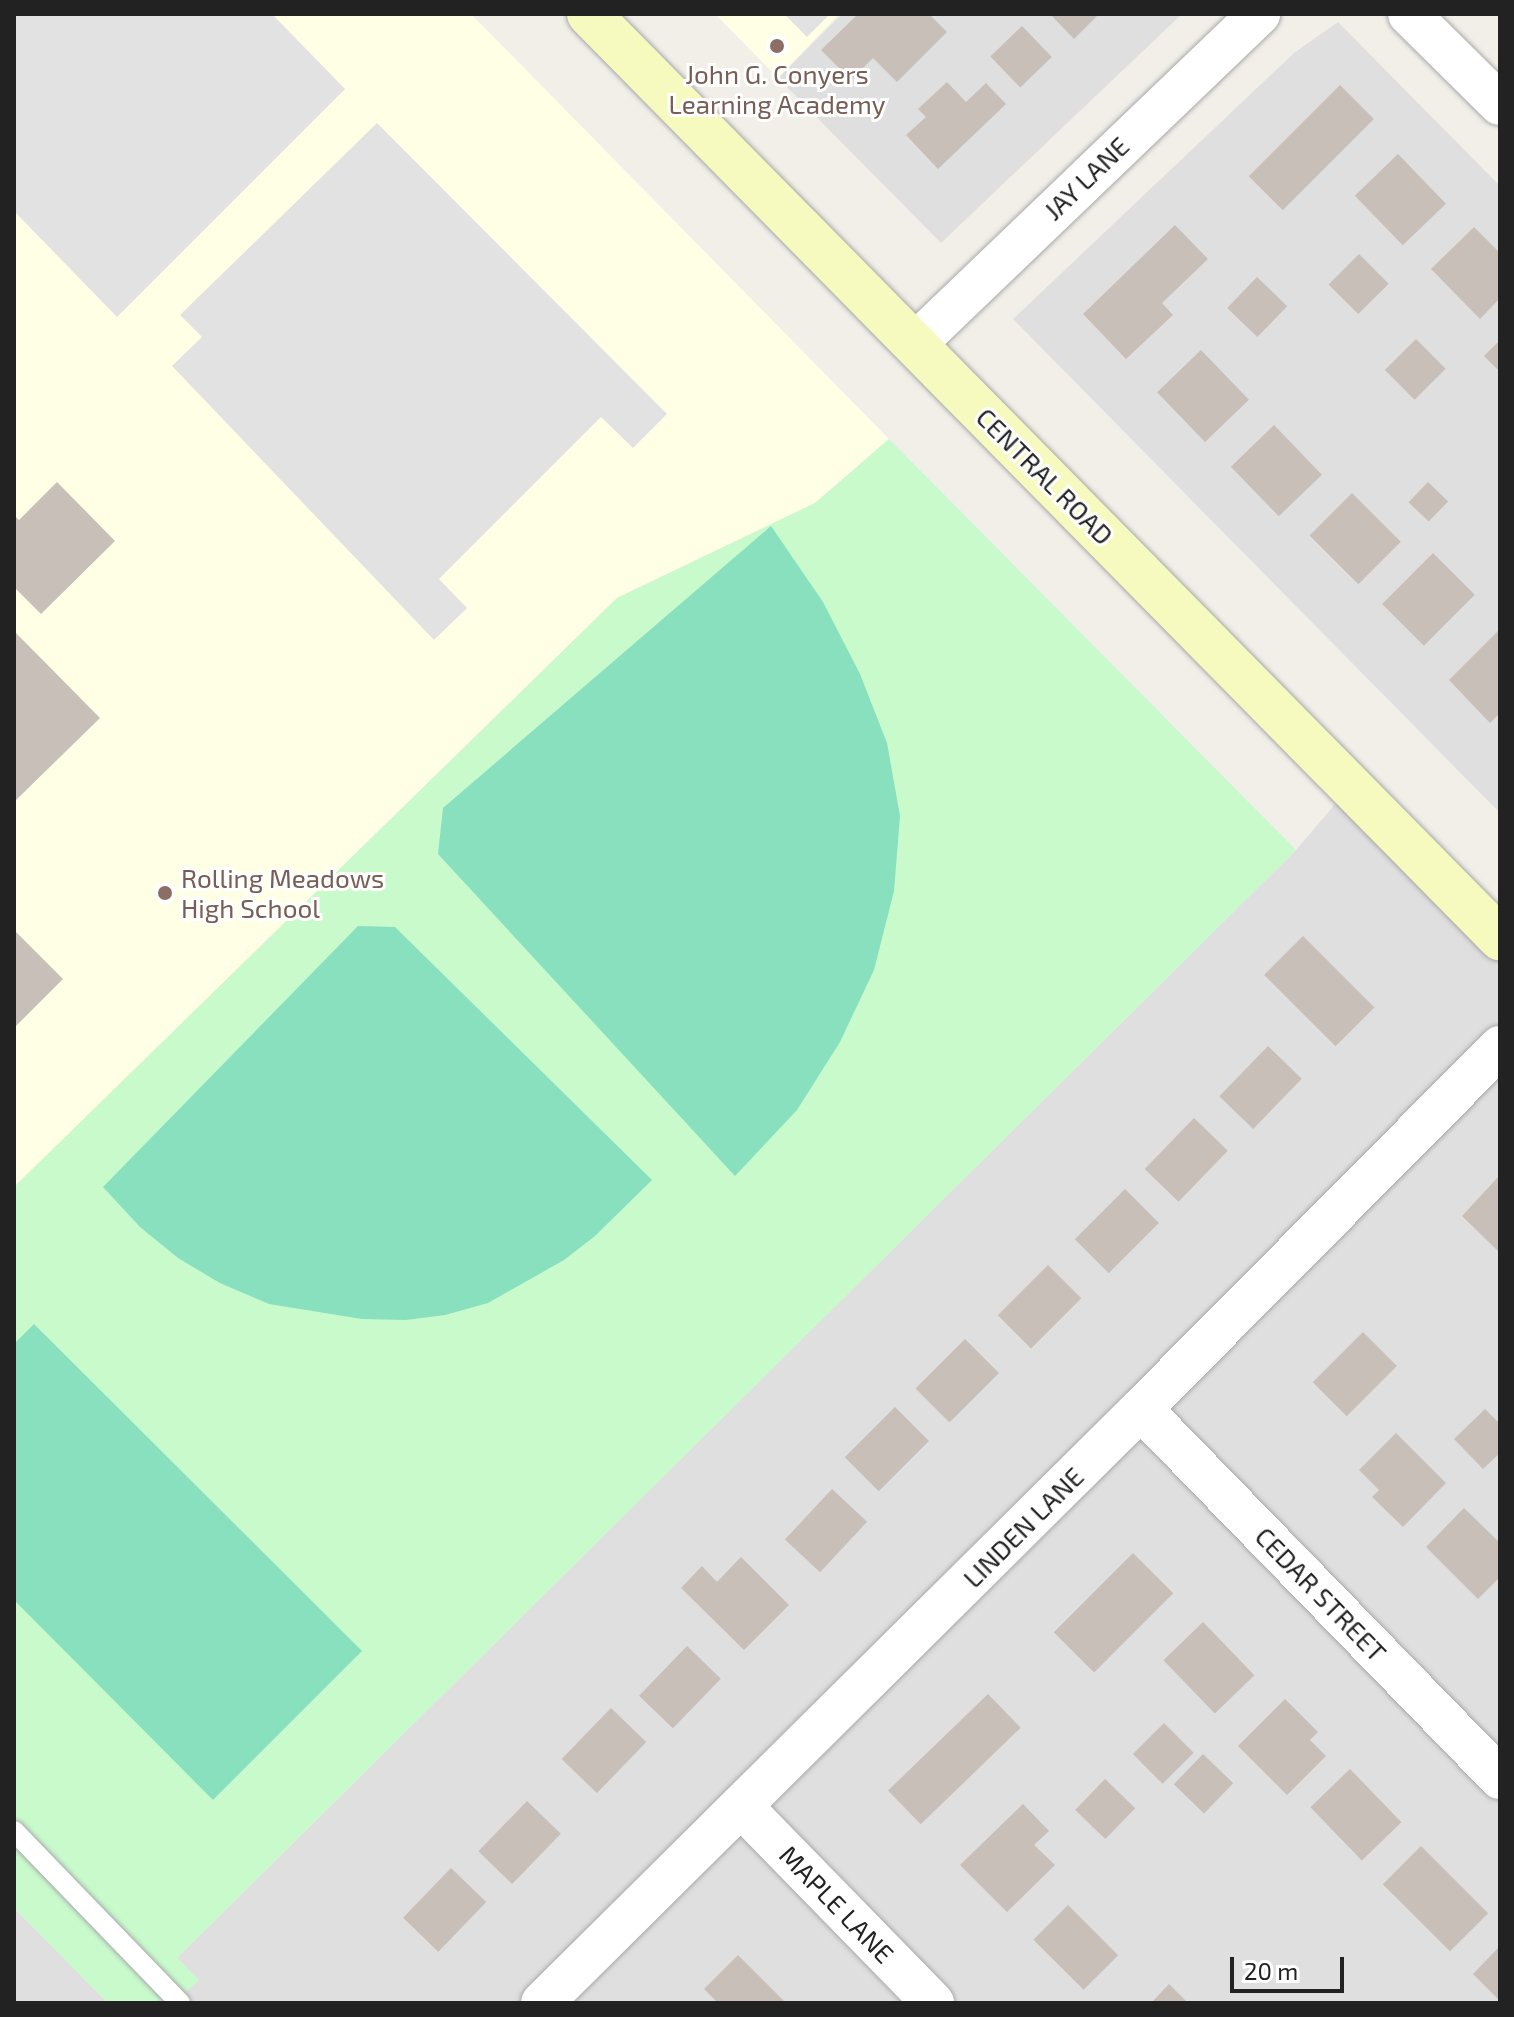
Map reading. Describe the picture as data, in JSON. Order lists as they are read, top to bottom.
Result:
{
  "streets": {
    "street": [
      "JAY LANE",
      "CENTRAL ROAD",
      "LINDEN LANE",
      "CEDAR STREET",
      "MAPLE LANE"
    ]
  },
  "crossings": [
    ["JAY LANE", "CENTRAL ROAD"],
    ["LINDEN LANE", "CEDAR STREET"],
    ["LINDEN LANE", "MAPLE LANE"]
  ],
  "places": ["John G. Conyers Learning Academy", "Rolling Meadows High School"],
  "scale_bar": "20 m"
}
